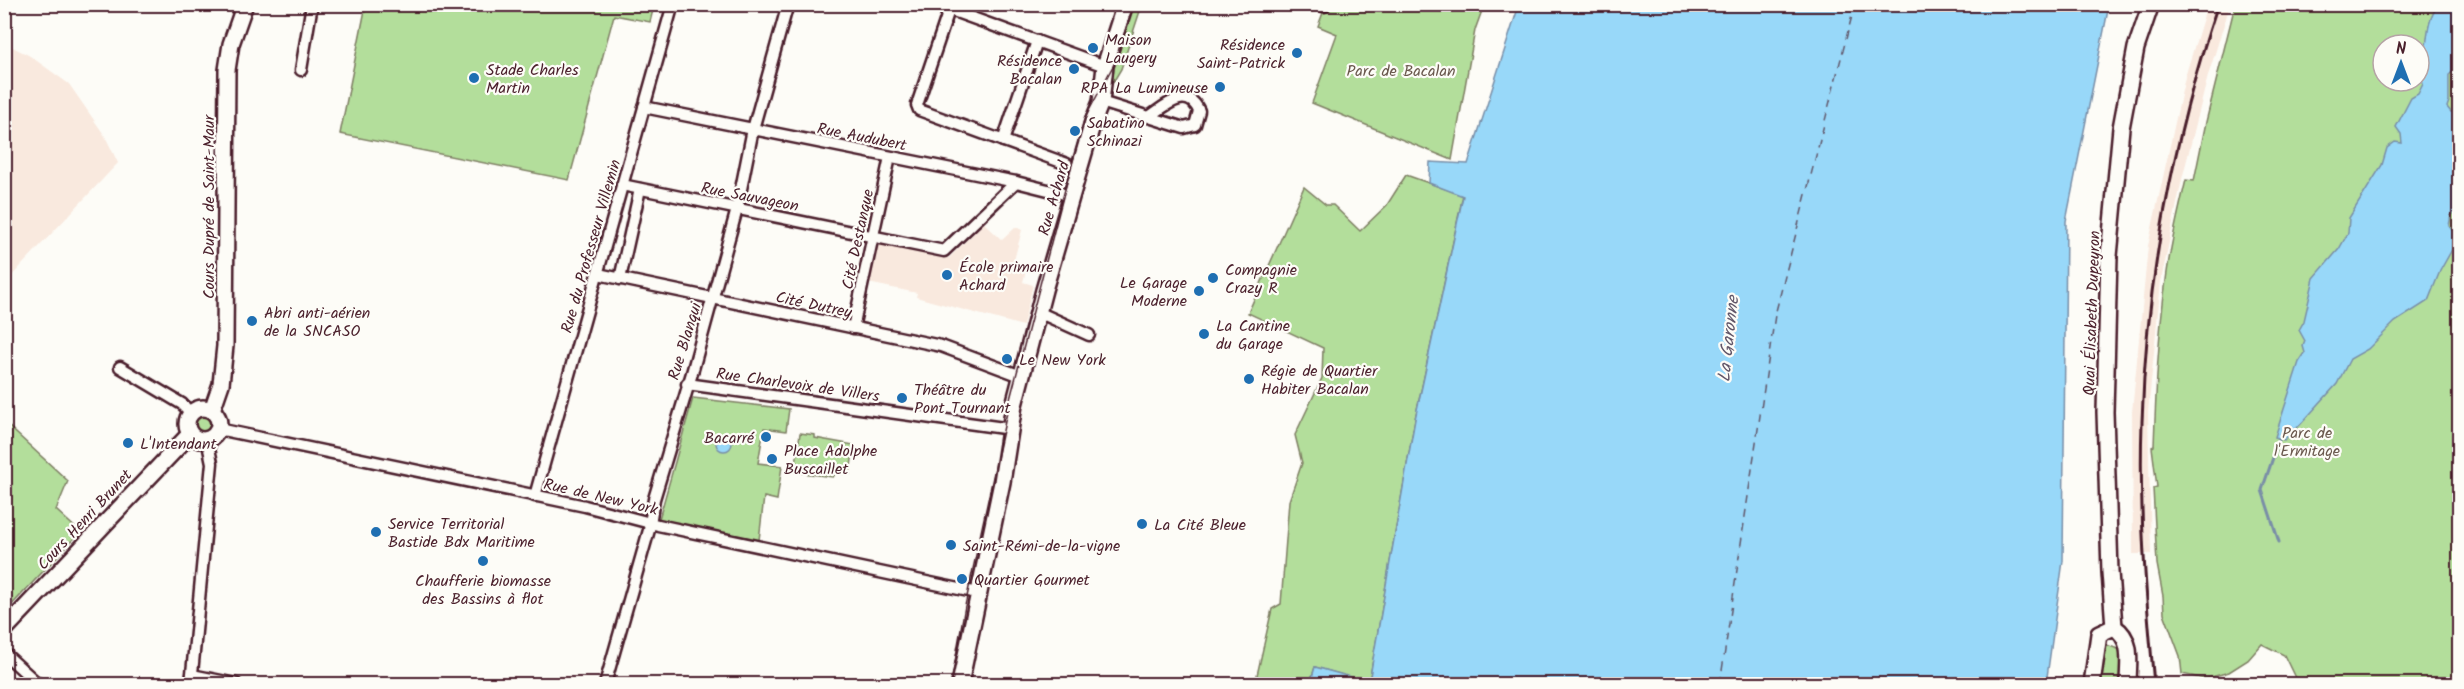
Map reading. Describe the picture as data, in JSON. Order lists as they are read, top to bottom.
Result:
{
  "streets": {
    "street": [
      "Rue Audubert",
      "Rue Sauvageon",
      "Rue Achard",
      "Cours Dupré de Saint-Maur",
      "Cité Destanque",
      "Rue du Professeur Villemin",
      "Cité Dutrey",
      "Quai Élisabeth Dupeyron",
      "Rue Blanqui",
      "Rue Charlevoix de Villers",
      "Rue de New York",
      "Cours Henri Brunet"
    ]
  },
  "crossings": [
    ["Rue Audubert", "Rue Sauvageon"],
    ["Rue Audubert", "Rue Achard"],
    ["Rue Audubert", "Cité Destanque"],
    ["Rue Audubert", "Rue du Professeur Villemin"],
    ["Rue Audubert", "Rue Blanqui"],
    ["Rue Sauvageon", "Cité Destanque"],
    ["Rue Sauvageon", "Rue du Professeur Villemin"],
    ["Rue Sauvageon", "Rue Blanqui"],
    ["Rue Achard", "Cité Dutrey"],
    ["Rue Achard", "Rue Charlevoix de Villers"],
    ["Rue Achard", "Rue de New York"],
    ["Cours Dupré de Saint-Maur", "Rue de New York"],
    ["Cours Dupré de Saint-Maur", "Cours Henri Brunet"],
    ["Cité Destanque", "Cité Dutrey"],
    ["Rue du Professeur Villemin", "Cité Dutrey"],
    ["Rue du Professeur Villemin", "Rue de New York"],
    ["Cité Dutrey", "Rue Blanqui"],
    ["Rue Blanqui", "Rue Charlevoix de Villers"],
    ["Rue Blanqui", "Rue de New York"],
    ["Rue de New York", "Cours Henri Brunet"]
  ],
  "water": ["La Garonne"],
  "parks": ["Parc de Bacalan", "Parc de l'Ermitage"],
  "places": [
    "Maison Laugery",
    "Résidence Saint-Patrick",
    "Résidence Bacalan",
    "Stade Charles Martin",
    "RPA La Lumineuse",
    "Sabatino Schinazi",
    "École primaire Achard",
    "Compagnie Crazy R",
    "Le Garage Moderne",
    "Abri anti-aérien de la SNCASO",
    "La Cantine du Garage",
    "Le New York",
    "Régie de Quartier Habiter Bacalan",
    "Théâtre du Pont Tournant",
    "Bacarré",
    "L'Intendant",
    "Place Adolphe Buscaillet",
    "La Cité Bleue",
    "Service Territorial Bastide Bdx Maritime",
    "Saint-Rémi-de-la-vigne",
    "Chaufferie biomasse des Bassins à flot",
    "Quartier Gourmet"
  ],
  "north": "top"
}
